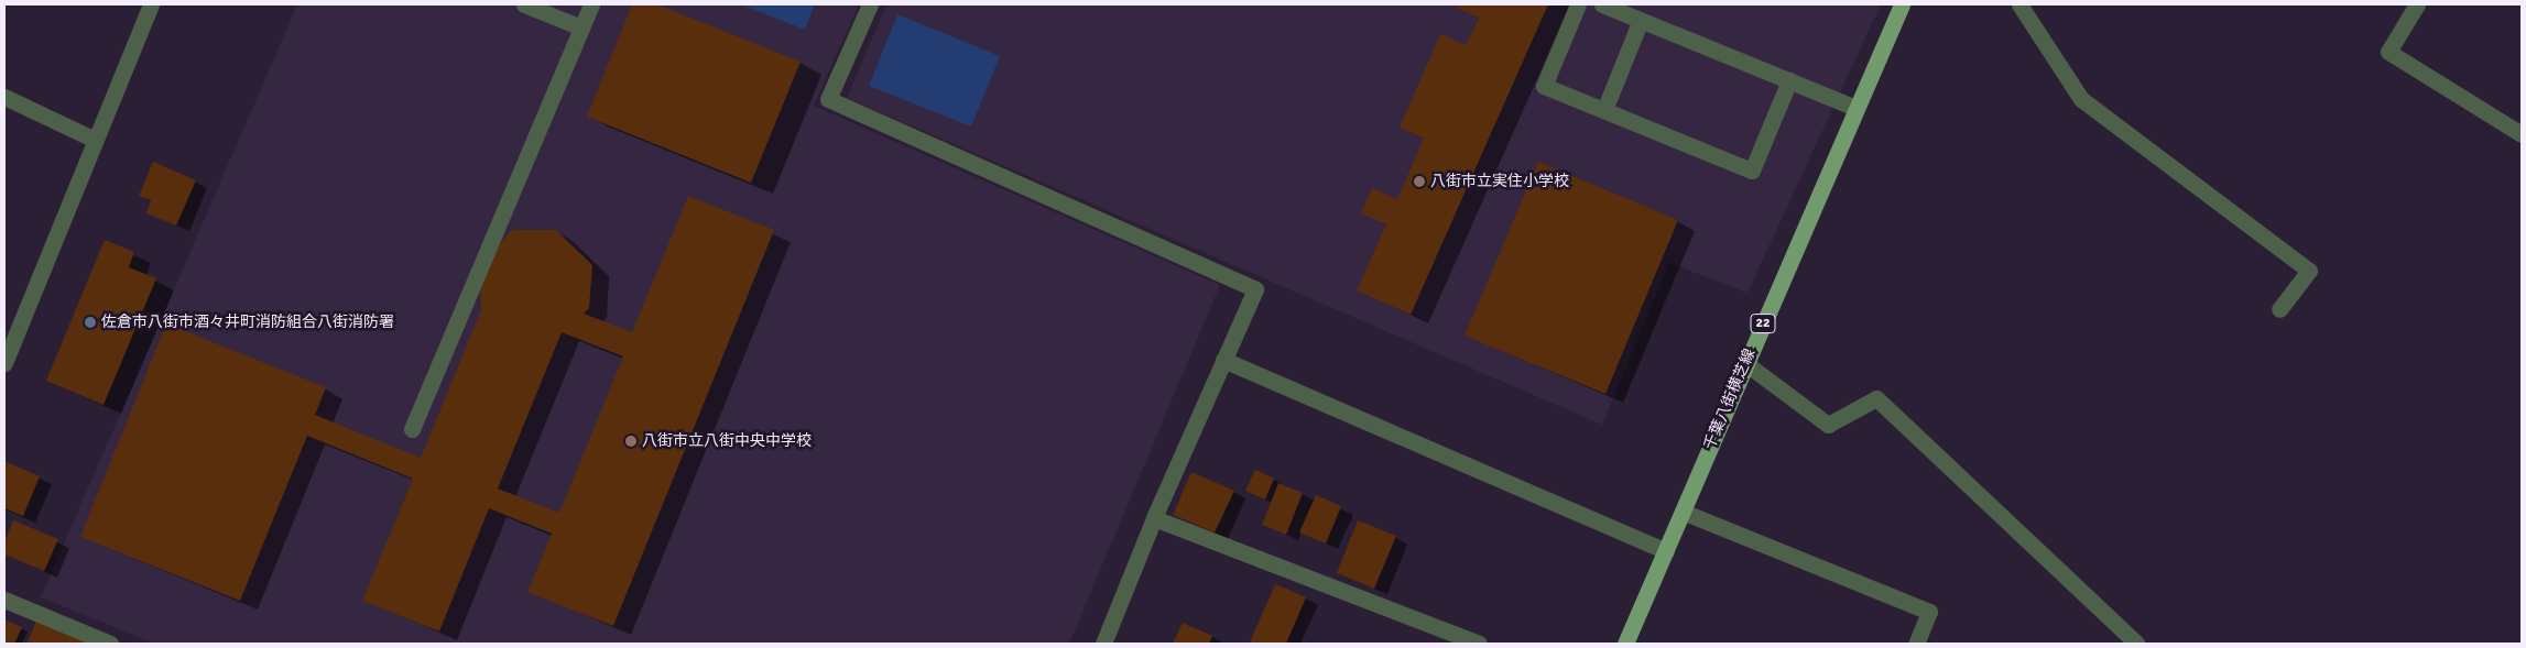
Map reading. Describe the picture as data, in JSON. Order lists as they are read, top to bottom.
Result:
{
  "streets": {
    "main road": ["22", "千葉八街横芝線"]
  },
  "places": ["八街市立実住小学校", "佐倉市八街市酒々井町消防組合八街消防署", "八街市立八街中央中学校"]
}
